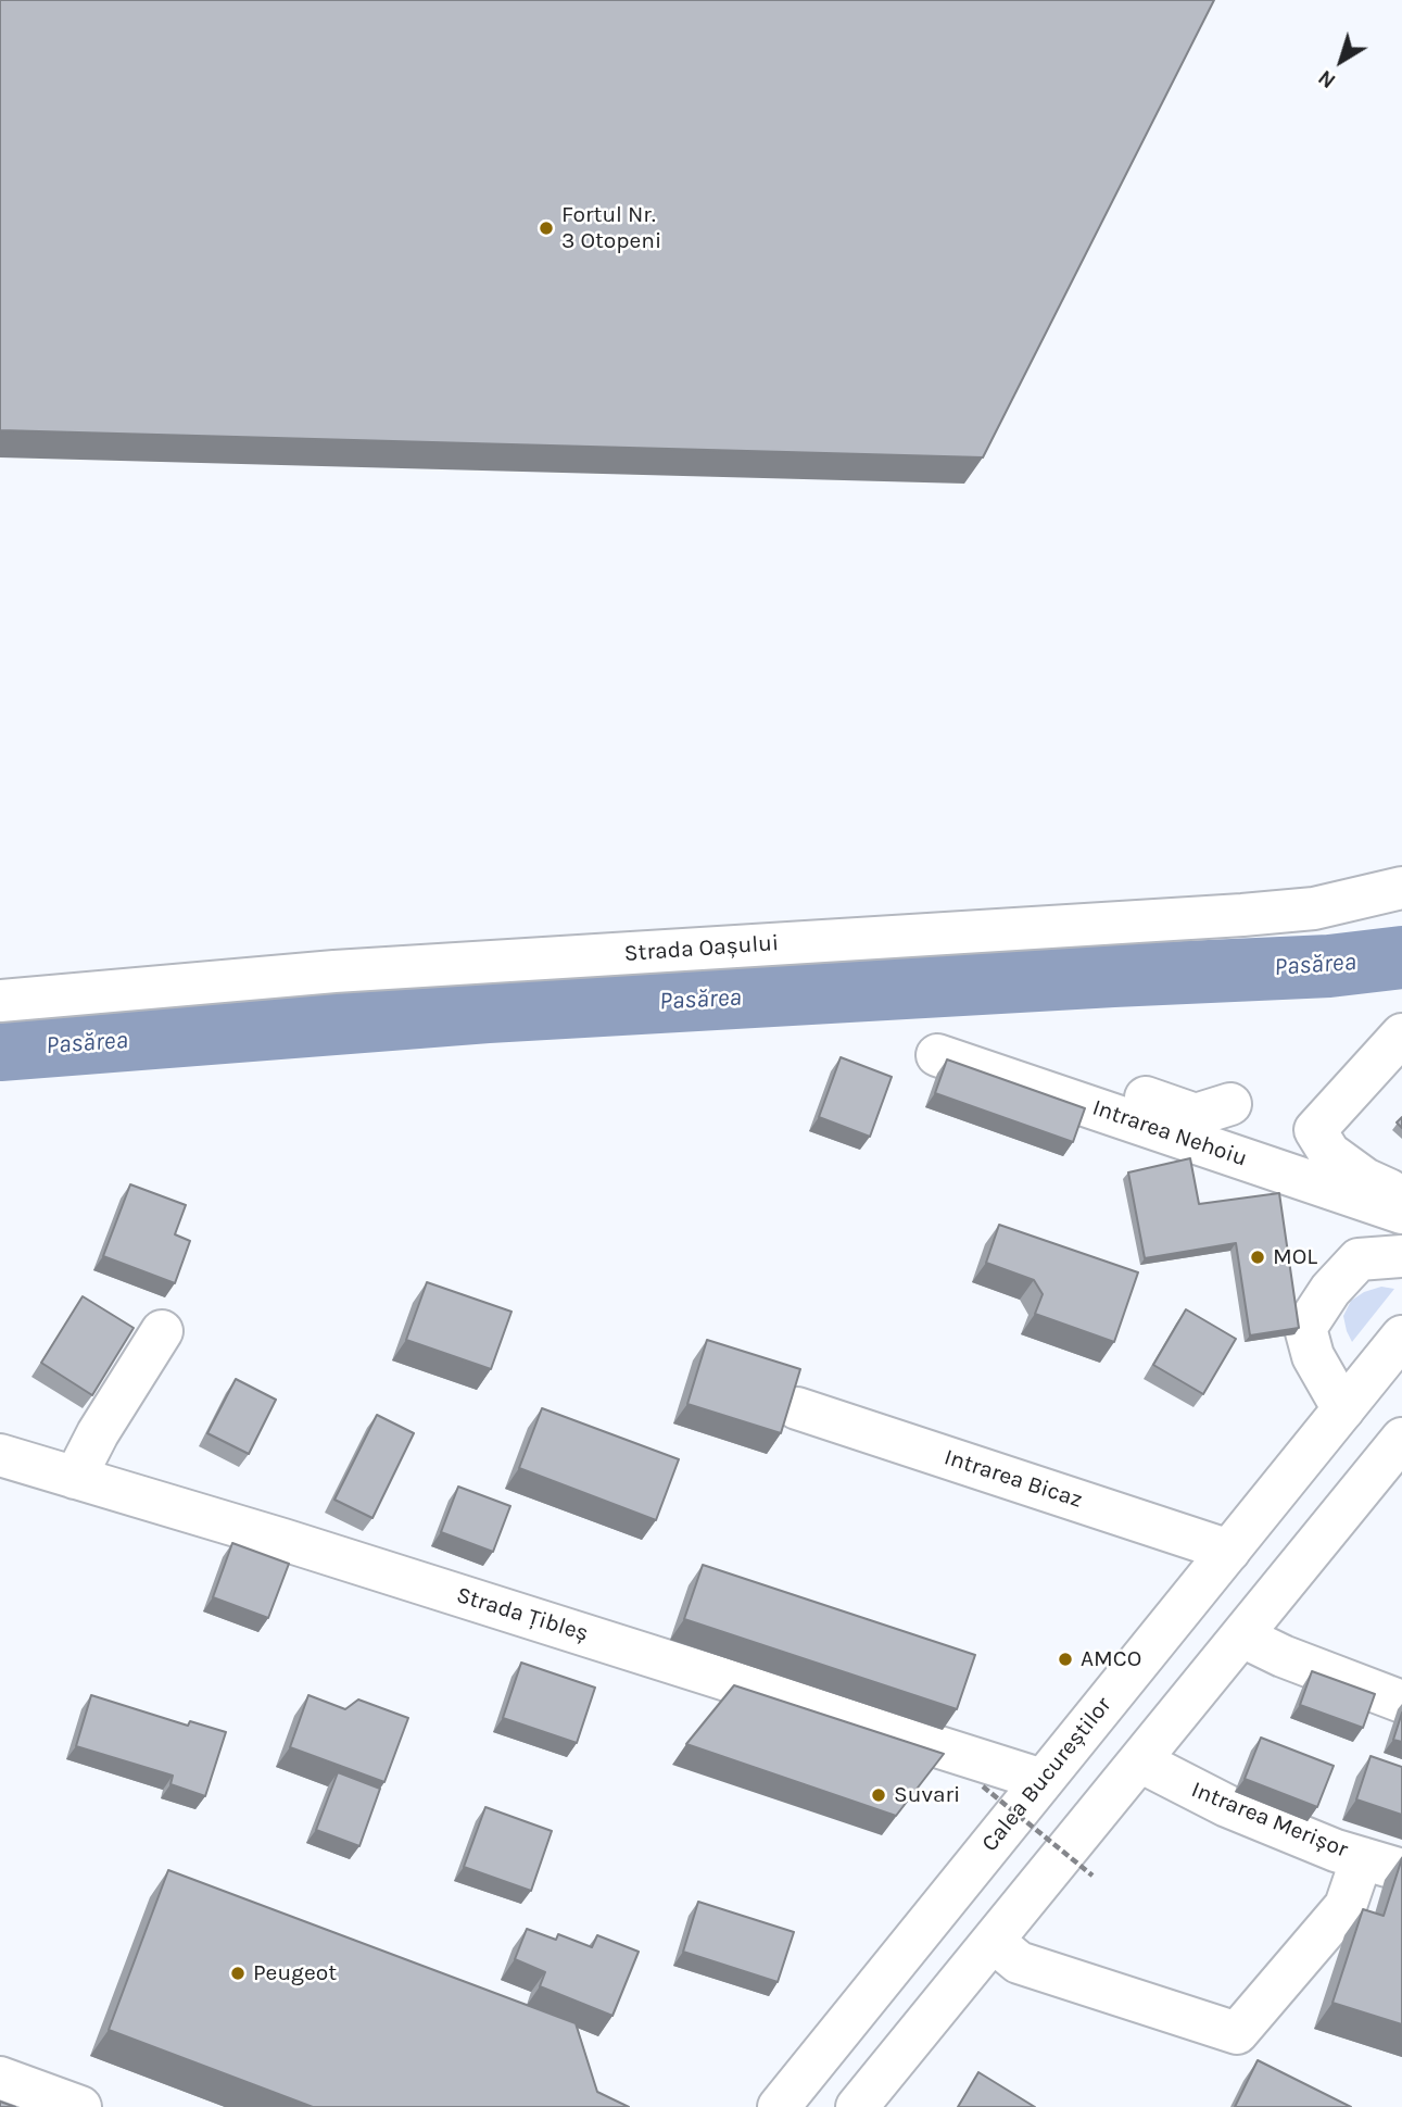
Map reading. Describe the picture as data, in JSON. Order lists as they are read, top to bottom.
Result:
{
  "streets": {
    "main road": [
      "Strada Oașului",
      "Intrarea Nehoiu",
      "Intrarea Bicaz",
      "Strada Țibleș",
      "Calea Bucureștilor",
      "Intrarea Merișor"
    ]
  },
  "crossings": [
    ["Intrarea Bicaz", "Calea Bucureștilor"],
    ["Strada Țibleș", "Calea Bucureștilor"]
  ],
  "water": ["Pasărea"],
  "places": [
    "Fortul Nr. 3 Otopeni",
    "MOL",
    "AMCO",
    "Suvari",
    "Peugeot"
  ],
  "north": "bottom left"
}
